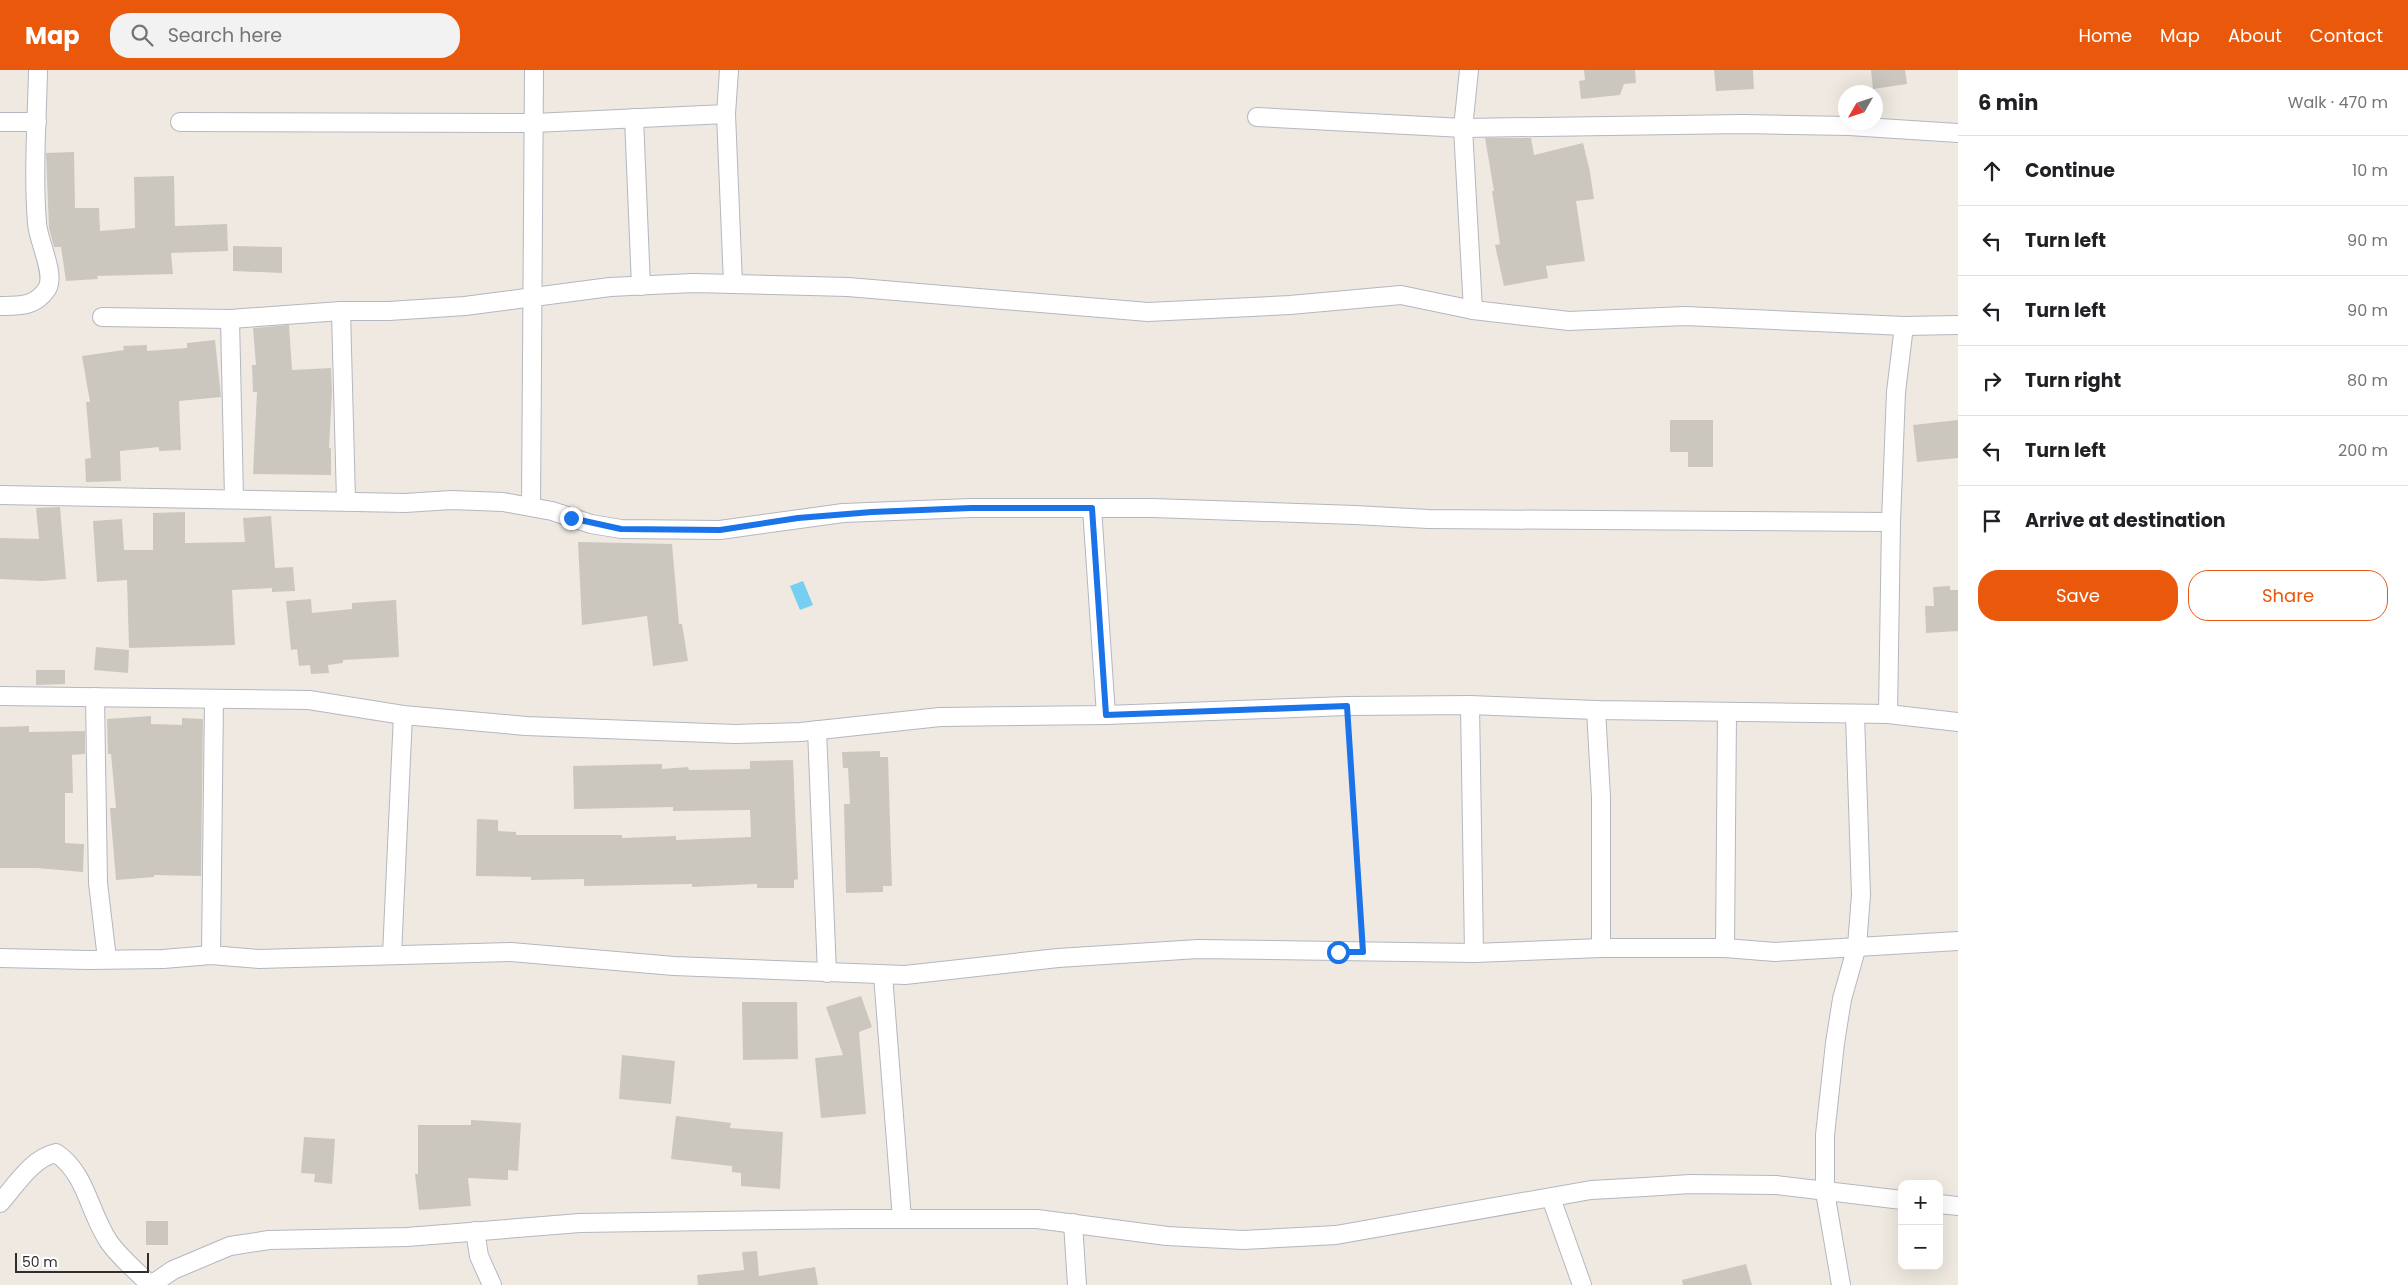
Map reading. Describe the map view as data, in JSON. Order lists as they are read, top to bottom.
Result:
{
  "scale_bar": "50 m",
  "north": "bottom left",
  "page": {
    "header": "Map",
    "search": "Search here",
    "nav": [
      "Home",
      "Map",
      "About",
      "Contact"
    ],
    "heading": ["6 min", "Walk · 470 m"],
    "list": [
      ["Continue", "10 m"],
      ["Turn left", "90 m"],
      ["Turn left", "90 m"],
      ["Turn right", "80 m"],
      ["Turn left", "200 m"],
      "Arrive at destination"
    ],
    "buttons": ["Save", "Share"],
    "map_buttons": ["+", "−"],
    "scale": "50 m"
  }
}
